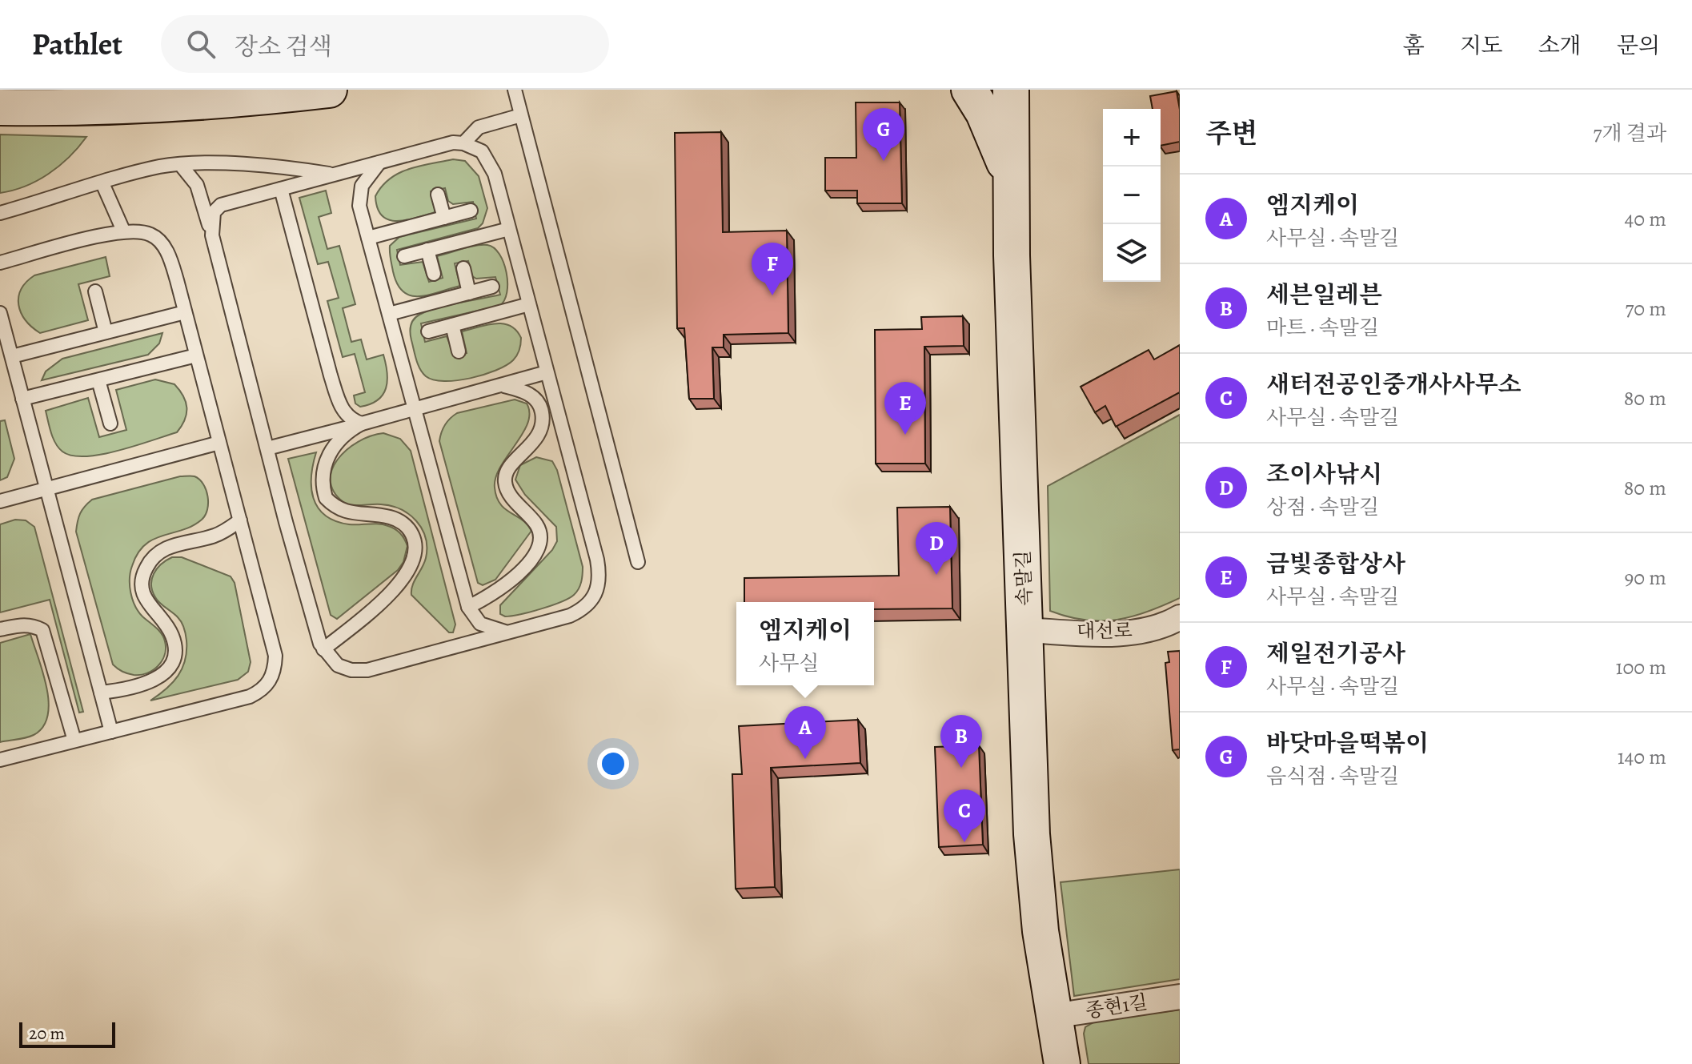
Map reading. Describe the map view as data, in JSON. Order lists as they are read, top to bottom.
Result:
{
  "streets": {
    "street": ["속말길", "대선로", "종현1길"]
  },
  "crossings": [
    ["속말길", "대선로"],
    ["속말길", "종현1길"]
  ],
  "scale_bar": "20 m",
  "page": {
    "header": "Pathlet",
    "search": "장소 검색",
    "nav": [
      "홈",
      "지도",
      "소개",
      "문의"
    ],
    "heading": ["주변", "7개 결과"],
    "pins": [
      "G",
      "F",
      "E",
      "D",
      "A",
      "B",
      "C"
    ],
    "map_buttons": ["+", "−"],
    "list": [
      {
        "mark": "A",
        "name": "엠지케이",
        "note": "사무실 · 속말길",
        "value": "40 m"
      },
      {
        "mark": "B",
        "name": "세븐일레븐",
        "note": "마트 · 속말길",
        "value": "70 m"
      },
      {
        "mark": "C",
        "name": "새터전공인중개사사무소",
        "note": "사무실 · 속말길",
        "value": "80 m"
      },
      {
        "mark": "D",
        "name": "조이사낚시",
        "note": "상점 · 속말길",
        "value": "80 m"
      },
      {
        "mark": "E",
        "name": "금빛종합상사",
        "note": "사무실 · 속말길",
        "value": "90 m"
      },
      {
        "mark": "F",
        "name": "제일전기공사",
        "note": "사무실 · 속말길",
        "value": "100 m"
      },
      {
        "mark": "G",
        "name": "바닷마을떡볶이",
        "note": "음식점 · 속말길",
        "value": "140 m"
      }
    ],
    "popup": ["엠지케이", "사무실"],
    "scale": "20 m"
  }
}
